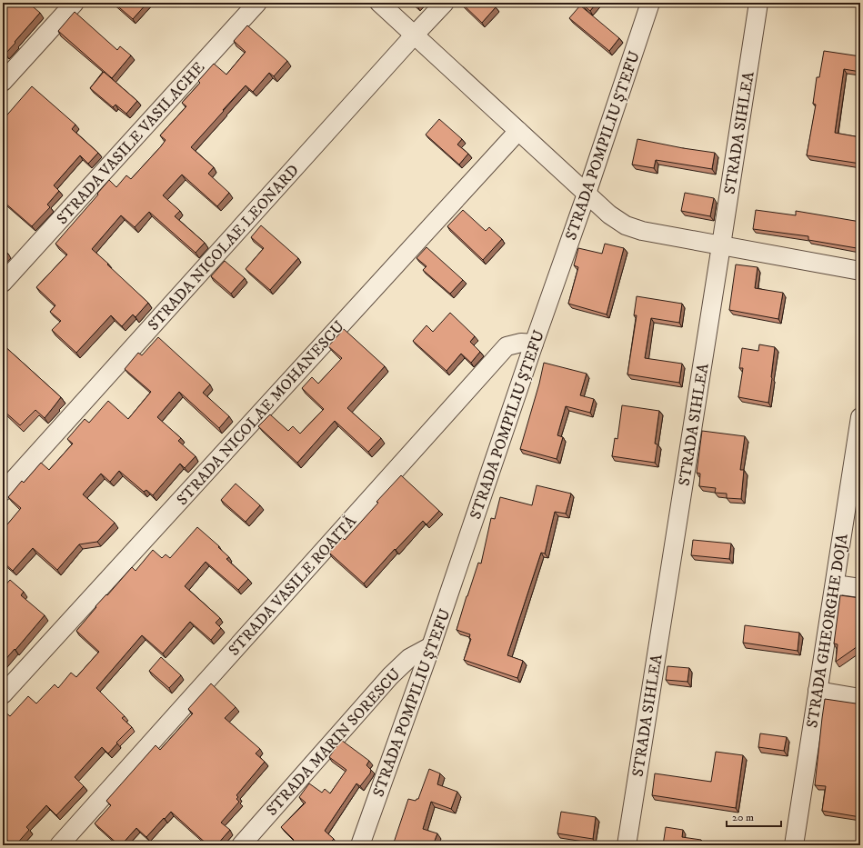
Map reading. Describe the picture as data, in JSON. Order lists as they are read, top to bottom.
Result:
{
  "streets": {
    "street": [
      "STRADA SIHLEA",
      "STRADA VASILE VASILACHE",
      "STRADA POMPILIU ȘTEFU",
      "STRADA NICOLAE LEONARD",
      "STRADA NICOLAE MOHANESCU",
      "STRADA VASILE ROAITĂ",
      "STRADA GHEORGHE DOJA",
      "STRADA MARIN SORESCU"
    ]
  },
  "crossings": [
    ["STRADA POMPILIU ȘTEFU", "STRADA VASILE ROAITĂ"],
    ["STRADA POMPILIU ȘTEFU", "STRADA MARIN SORESCU"]
  ],
  "scale_bar": "20 m"
}
